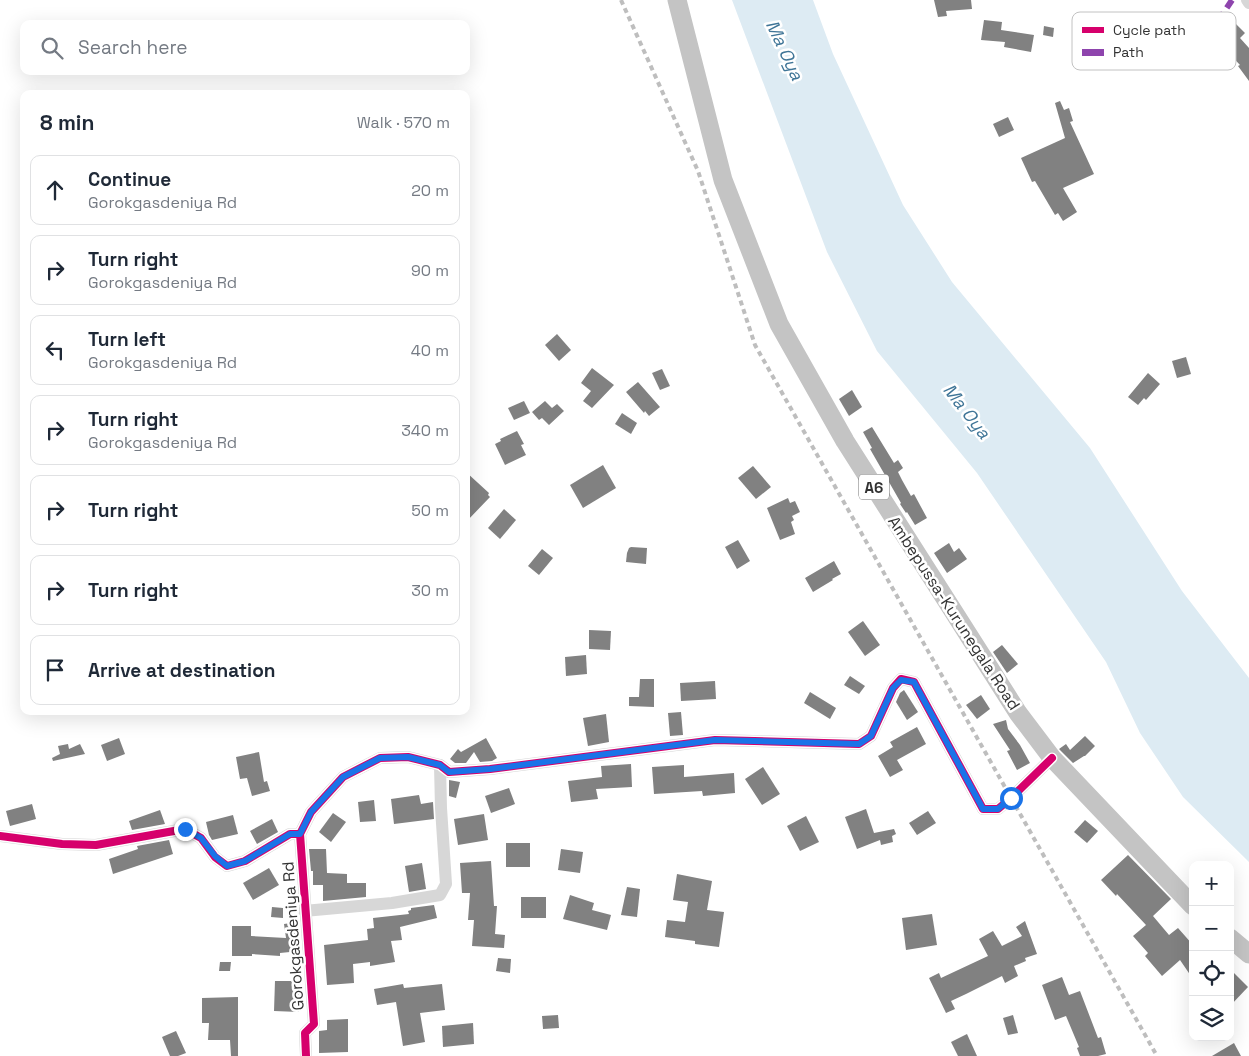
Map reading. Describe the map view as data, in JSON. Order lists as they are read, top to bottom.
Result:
{
  "streets": {
    "highway": ["A6", "Ambepussa-Kurunegala Road"],
    "street": ["Gorokgasdeniya Rd"]
  },
  "crossings": [
    ["Ambepussa-Kurunegala Road", "Gorokgasdeniya Rd"]
  ],
  "water": ["Ma Oya"],
  "legend": ["Cycle path", "Path"],
  "page": {
    "search": "Search here",
    "heading": ["8 min", "Walk · 570 m"],
    "list": [
      ["Continue", "Gorokgasdeniya Rd", "20 m"],
      ["Turn right", "Gorokgasdeniya Rd", "90 m"],
      ["Turn left", "Gorokgasdeniya Rd", "40 m"],
      ["Turn right", "Gorokgasdeniya Rd", "340 m"],
      ["Turn right", "50 m"],
      ["Turn right", "30 m"],
      "Arrive at destination"
    ],
    "map_buttons": ["+", "−"]
  }
}
